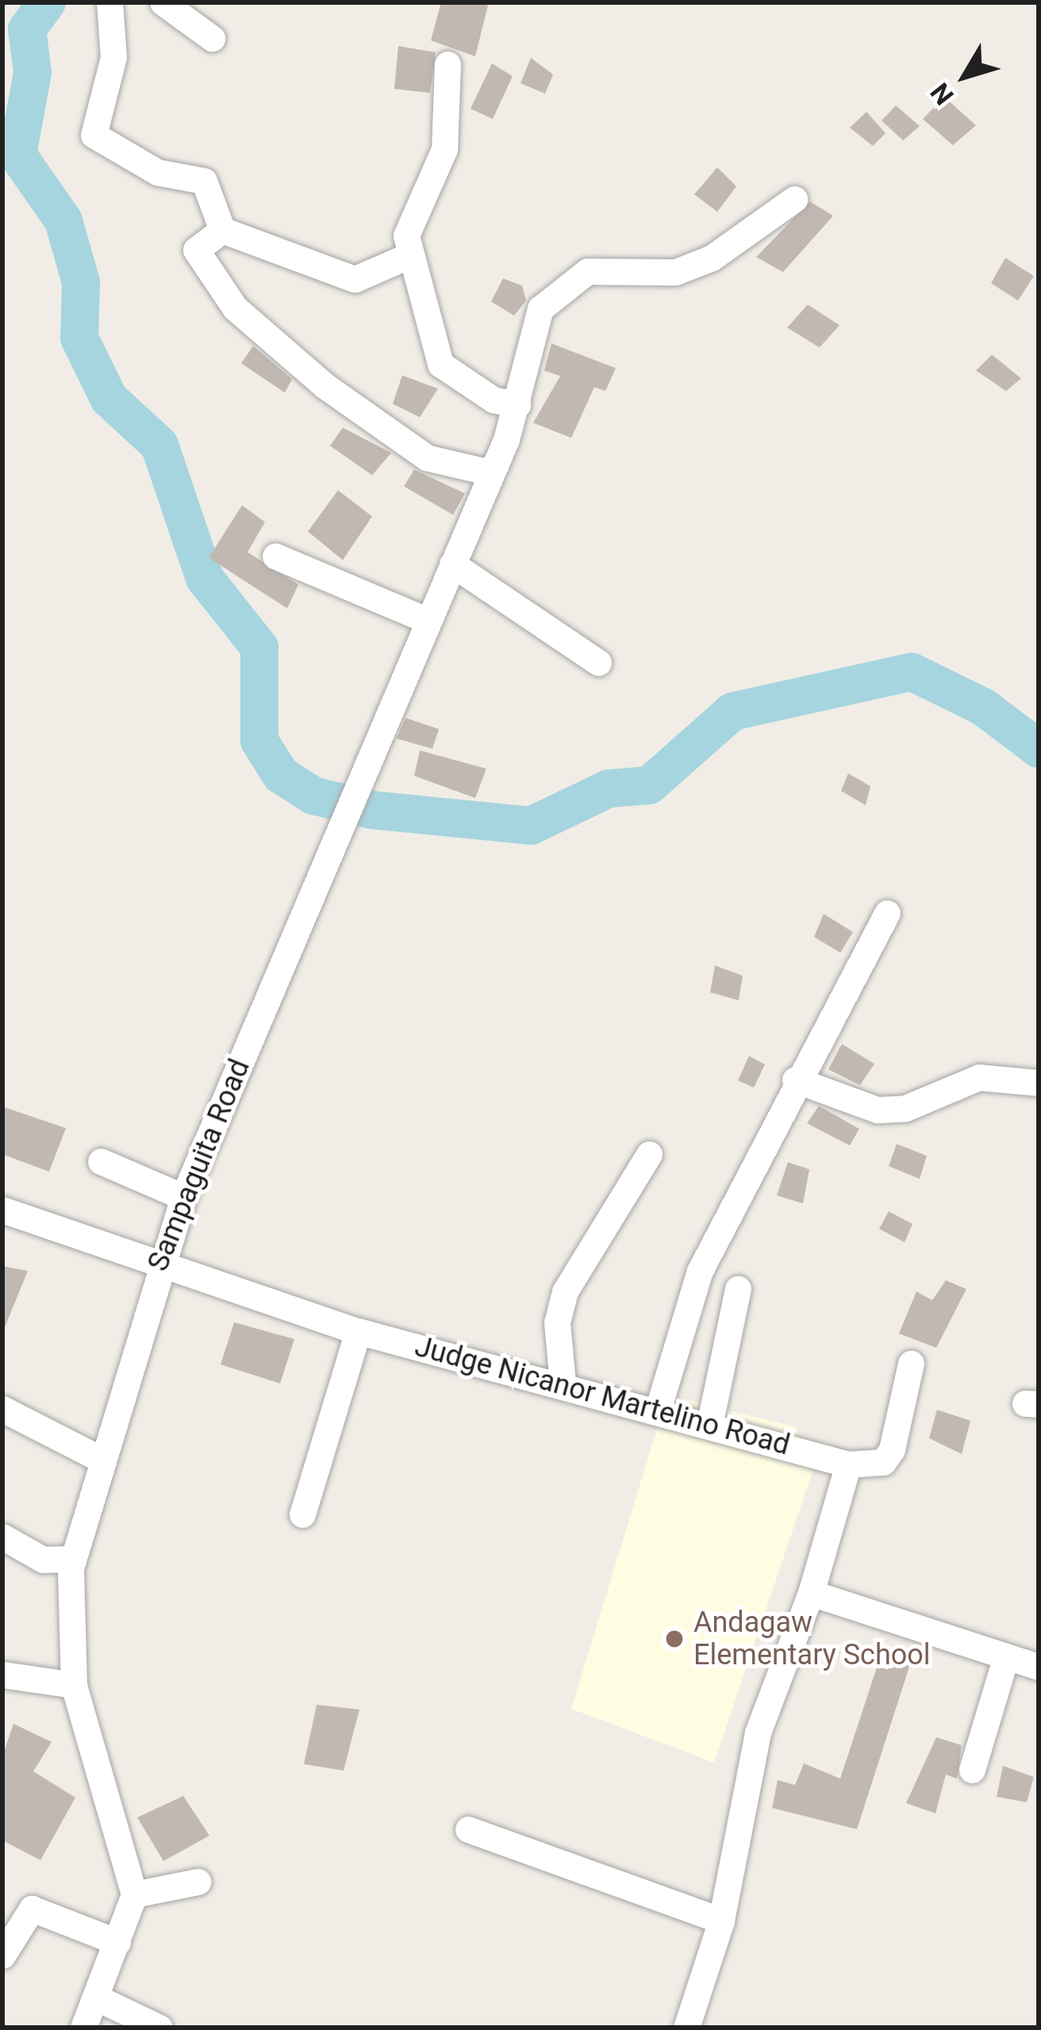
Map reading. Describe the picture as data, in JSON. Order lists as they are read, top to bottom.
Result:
{
  "streets": {
    "street": ["Sampaguita Road", "Judge Nicanor Martelino Road"]
  },
  "crossings": [
    ["Sampaguita Road", "Judge Nicanor Martelino Road"]
  ],
  "places": ["Andagaw Elementary School"],
  "north": "bottom left"
}
